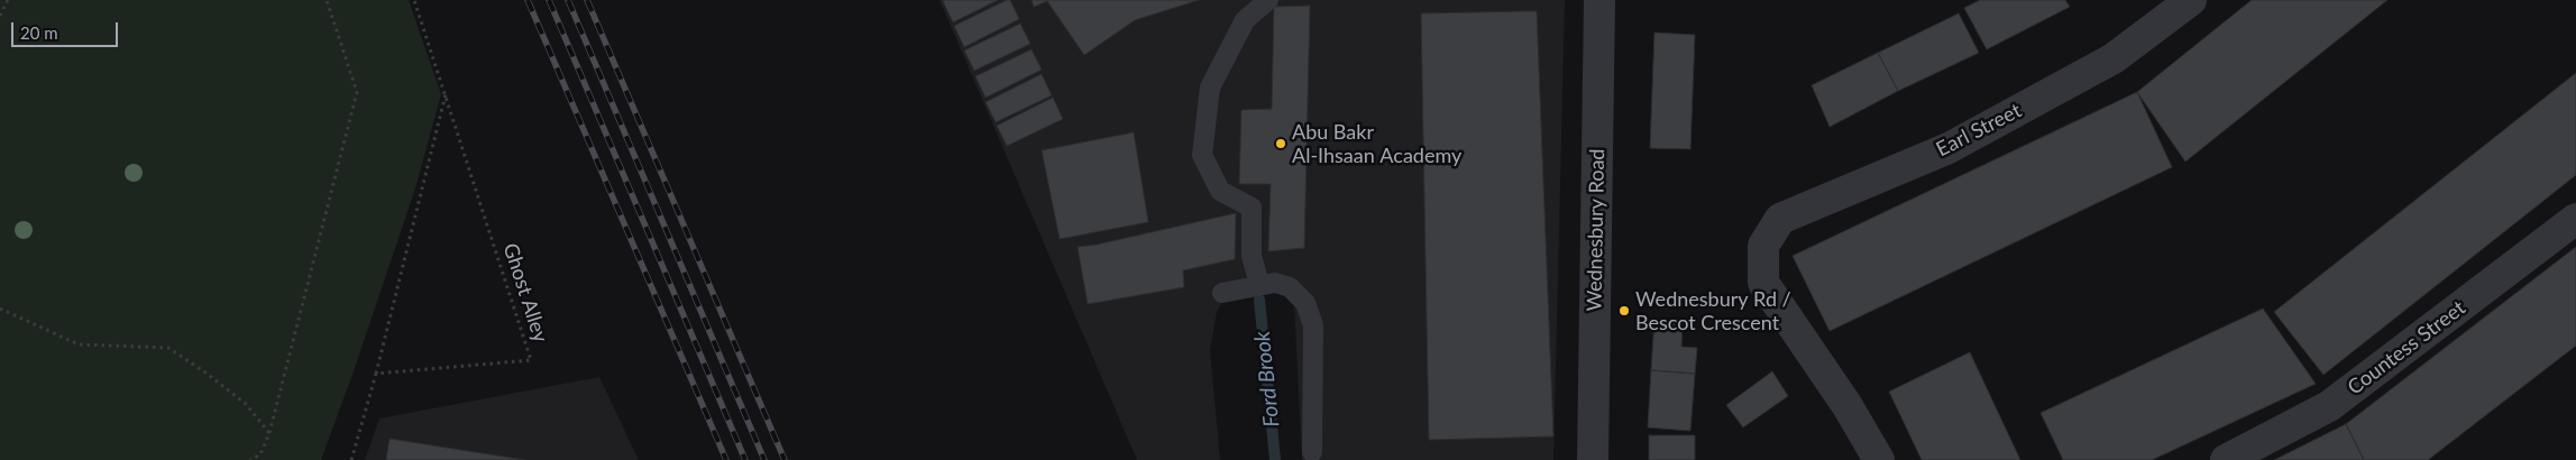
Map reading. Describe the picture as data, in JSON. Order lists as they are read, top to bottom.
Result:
{
  "streets": {
    "street": ["Earl Street", "Wednesbury Road", "Countess Street"],
    "path": ["Ghost Alley"]
  },
  "water": ["Ford Brook"],
  "places": ["Abu Bakr Al-Ihsaan Academy", "Wednesbury Rd / Bescot Crescent"],
  "scale_bar": "20 m"
}
